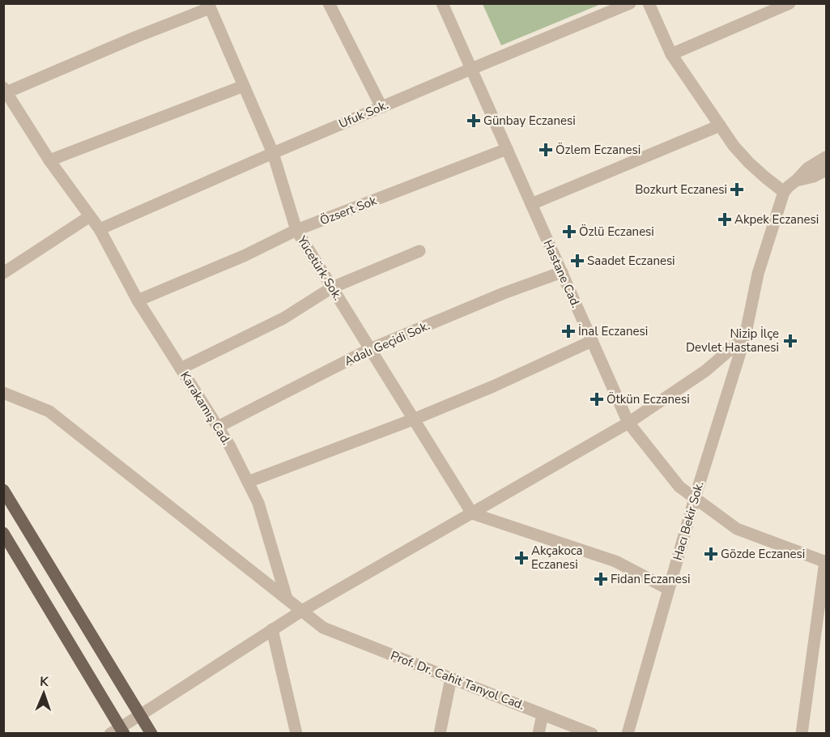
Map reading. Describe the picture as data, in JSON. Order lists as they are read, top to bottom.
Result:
{
  "streets": {
    "street": [
      "Ufuk Sok.",
      "Özsert Sok",
      "Yücetürk Sok.",
      "Hastane Cad.",
      "Adalı Geçidi Sok.",
      "Karakamış Cad.",
      "Hacı Bekir Sok.",
      "Prof. Dr. Cahit Tanyol Cad."
    ]
  },
  "crossings": [
    ["Ufuk Sok.", "Yücetürk Sok."],
    ["Ufuk Sok.", "Hastane Cad."],
    ["Ufuk Sok.", "Karakamış Cad."],
    ["Özsert Sok", "Yücetürk Sok."],
    ["Özsert Sok", "Hastane Cad."],
    ["Özsert Sok", "Karakamış Cad."],
    ["Yücetürk Sok.", "Adalı Geçidi Sok."],
    ["Hastane Cad.", "Adalı Geçidi Sok."],
    ["Hastane Cad.", "Hacı Bekir Sok."],
    ["Adalı Geçidi Sok.", "Karakamış Cad."],
    ["Karakamış Cad.", "Prof. Dr. Cahit Tanyol Cad."]
  ],
  "places": {
    "health": [
      "Günbay Eczanesi",
      "Özlem Eczanesi",
      "Bozkurt Eczanesi",
      "Akpek Eczanesi",
      "Özlü Eczanesi",
      "Saadet Eczanesi",
      "İnal Eczanesi",
      "Nizip İlçe Devlet Hastanesi",
      "Ötkün Eczanesi",
      "Gözde Eczanesi",
      "Akçakoca Eczanesi",
      "Fidan Eczanesi"
    ]
  },
  "north": "top"
}
